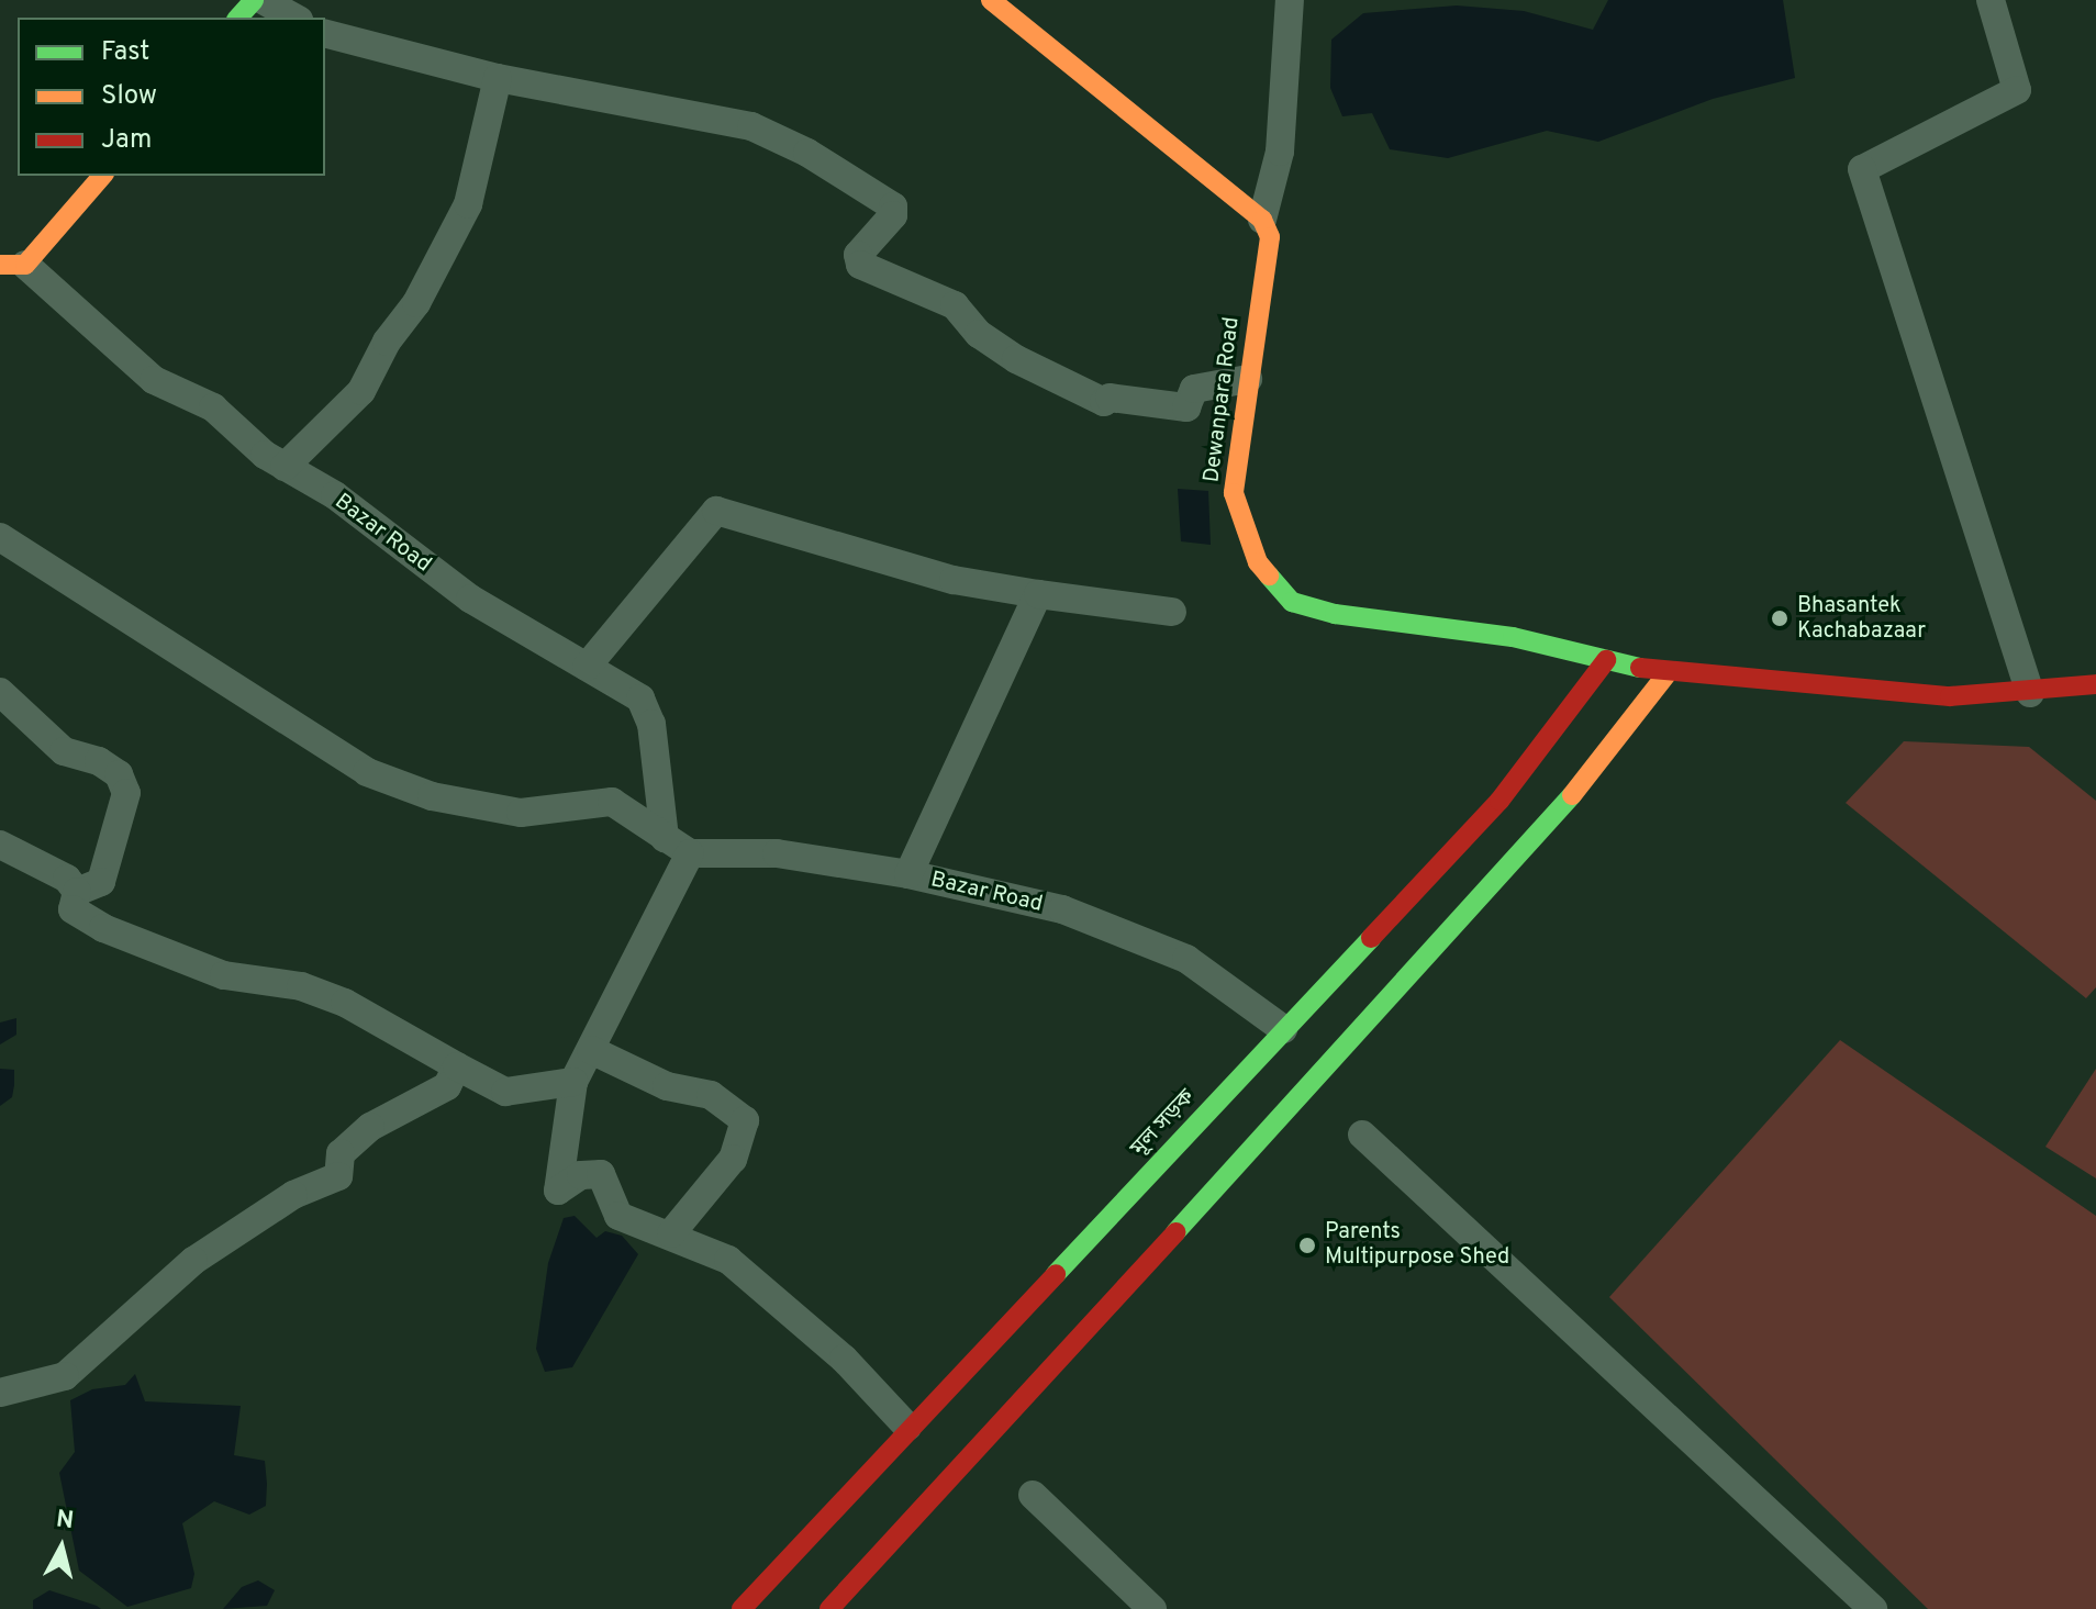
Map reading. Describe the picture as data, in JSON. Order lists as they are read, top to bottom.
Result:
{
  "streets": {
    "street": ["Dewanpara Road", "Bazar Road", "মূল সড়ক"]
  },
  "crossings": [
    ["Dewanpara Road", "মূল সড়ক"],
    ["Bazar Road", "মূল সড়ক"]
  ],
  "places": ["Bhasantek Kachabazaar", "Parents Multipurpose Shed"],
  "legend": ["Fast", "Slow", "Jam"],
  "north": "top"
}
